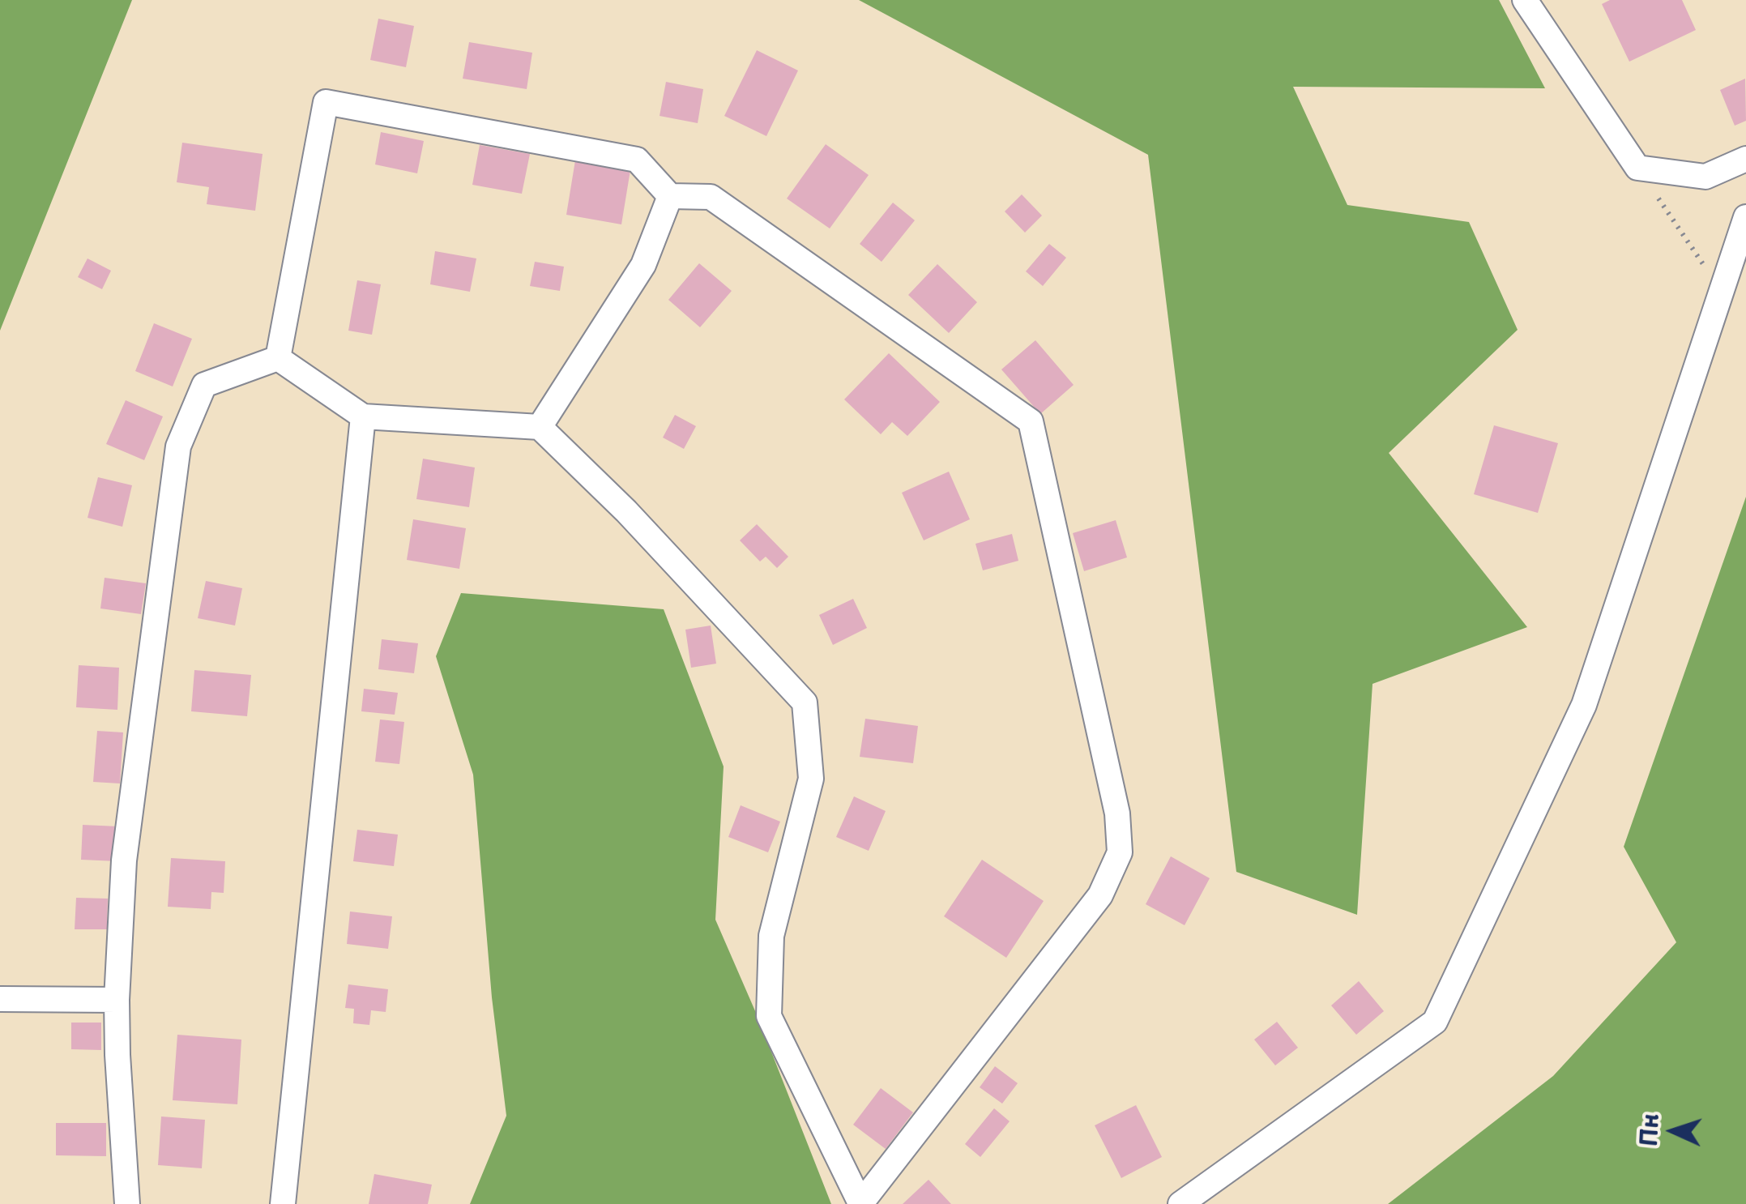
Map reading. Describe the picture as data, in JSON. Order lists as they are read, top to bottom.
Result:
{
  "north": "left"
}
